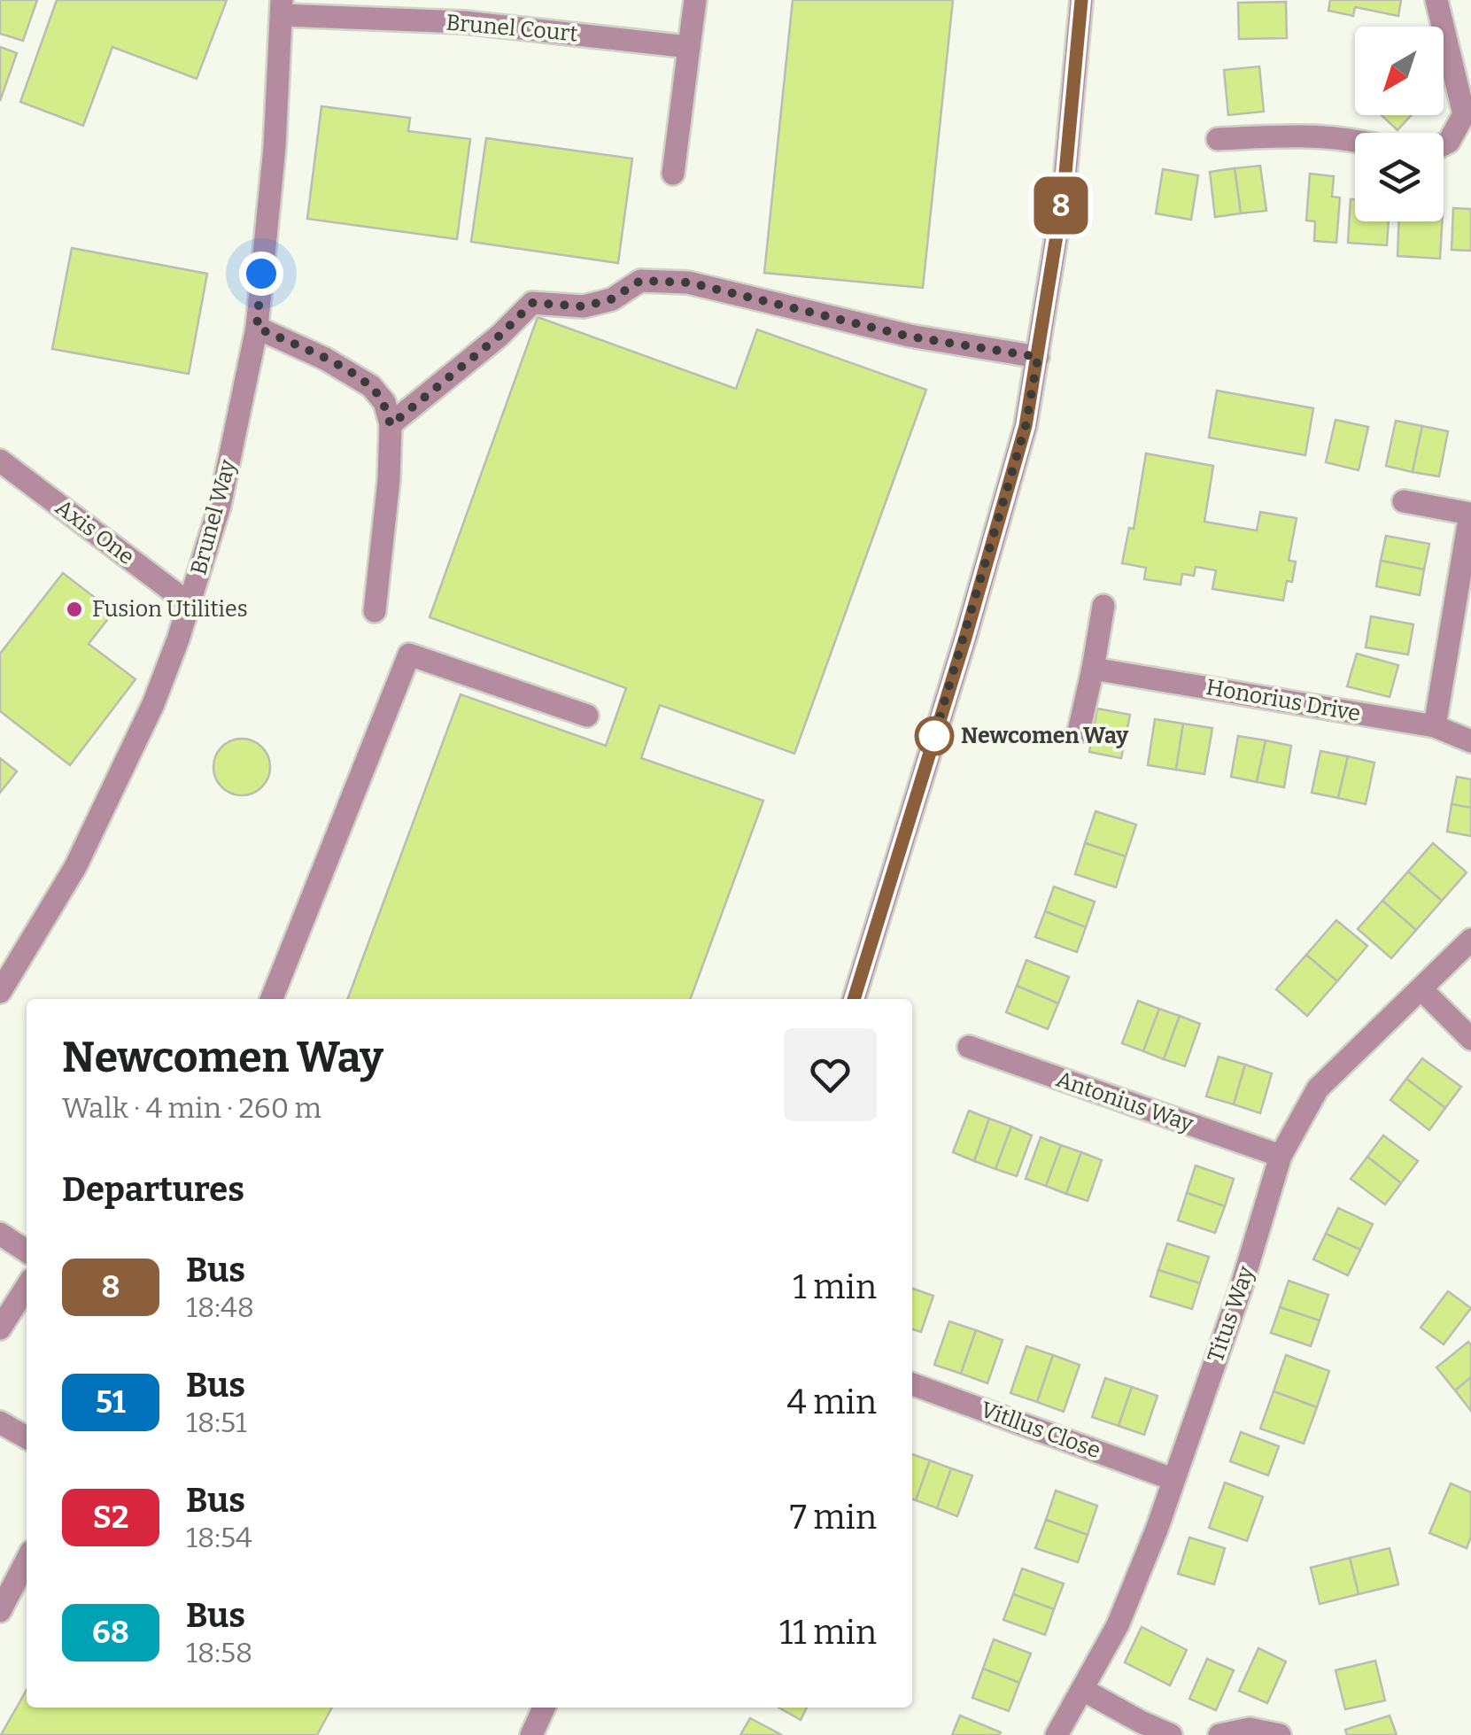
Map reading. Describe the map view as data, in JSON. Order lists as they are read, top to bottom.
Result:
{
  "streets": {
    "street": [
      "Brunel Court",
      "Brunel Way",
      "Axis One",
      "Honorius Drive",
      "Antonius Way",
      "Titus Way",
      "Vitllus Close"
    ]
  },
  "crossings": [
    ["Brunel Court", "Brunel Way"],
    ["Brunel Way", "Axis One"],
    ["Antonius Way", "Titus Way"],
    ["Titus Way", "Vitllus Close"]
  ],
  "places": ["Fusion Utilities", "Newcomen Way"],
  "lines": ["bus line 8"],
  "north": "bottom left",
  "page": {
    "on_map": "8",
    "heading": [
      ["Newcomen Way", "Walk · 4 min · 260 m"],
      "Departures"
    ],
    "list": [
      {
        "mark": "8",
        "name": "Bus",
        "note": "18:48",
        "value": "1 min"
      },
      {
        "mark": "51",
        "name": "Bus",
        "note": "18:51",
        "value": "4 min"
      },
      {
        "mark": "S2",
        "name": "Bus",
        "note": "18:54",
        "value": "7 min"
      },
      {
        "mark": "68",
        "name": "Bus",
        "note": "18:58",
        "value": "11 min"
      }
    ]
  }
}
